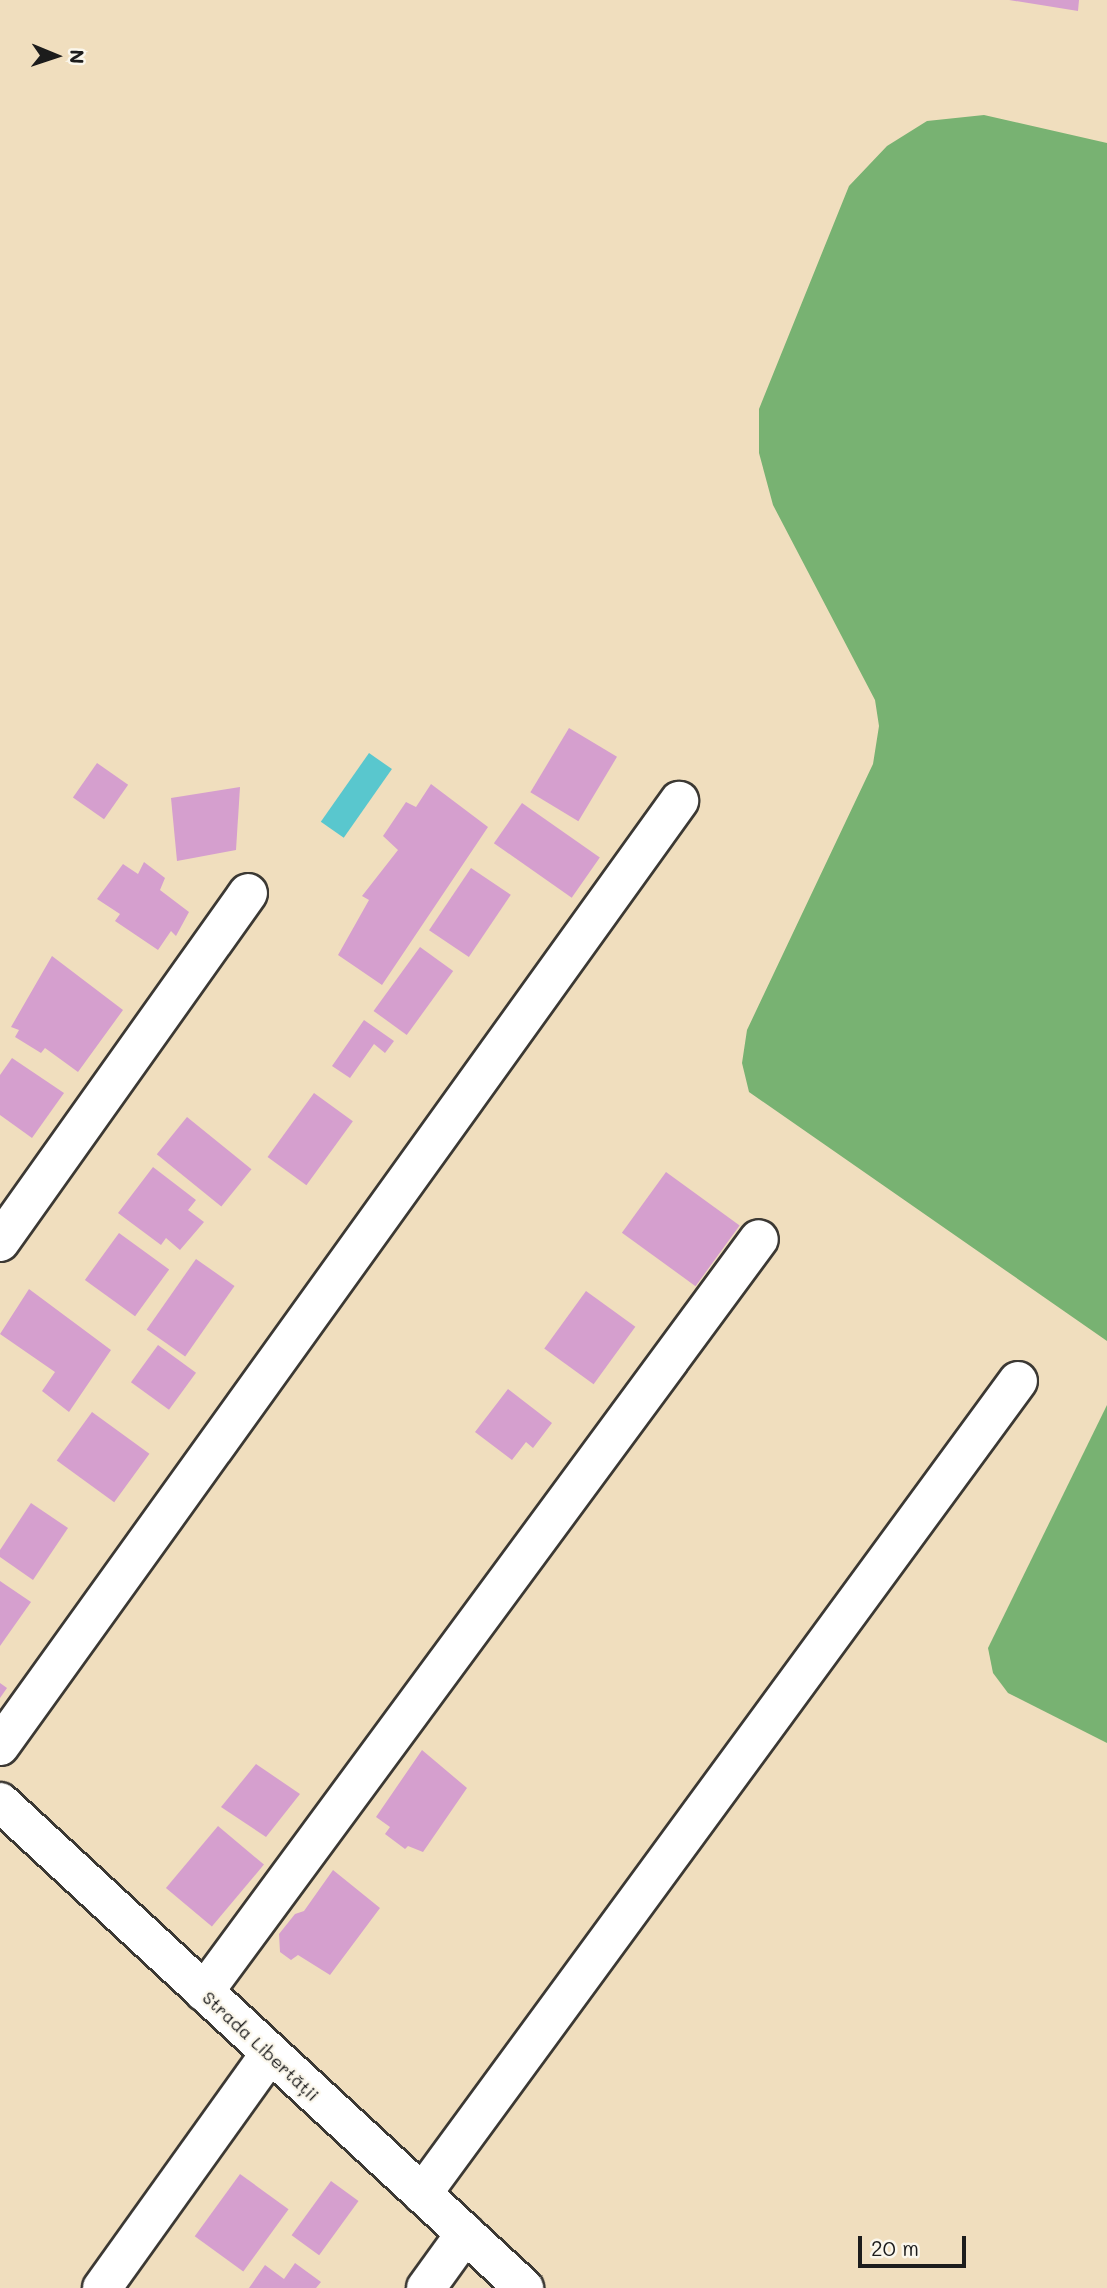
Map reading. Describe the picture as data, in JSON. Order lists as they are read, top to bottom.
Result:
{
  "streets": {
    "street": ["Strada Libertății"]
  },
  "scale_bar": "20 m",
  "north": "right"
}
